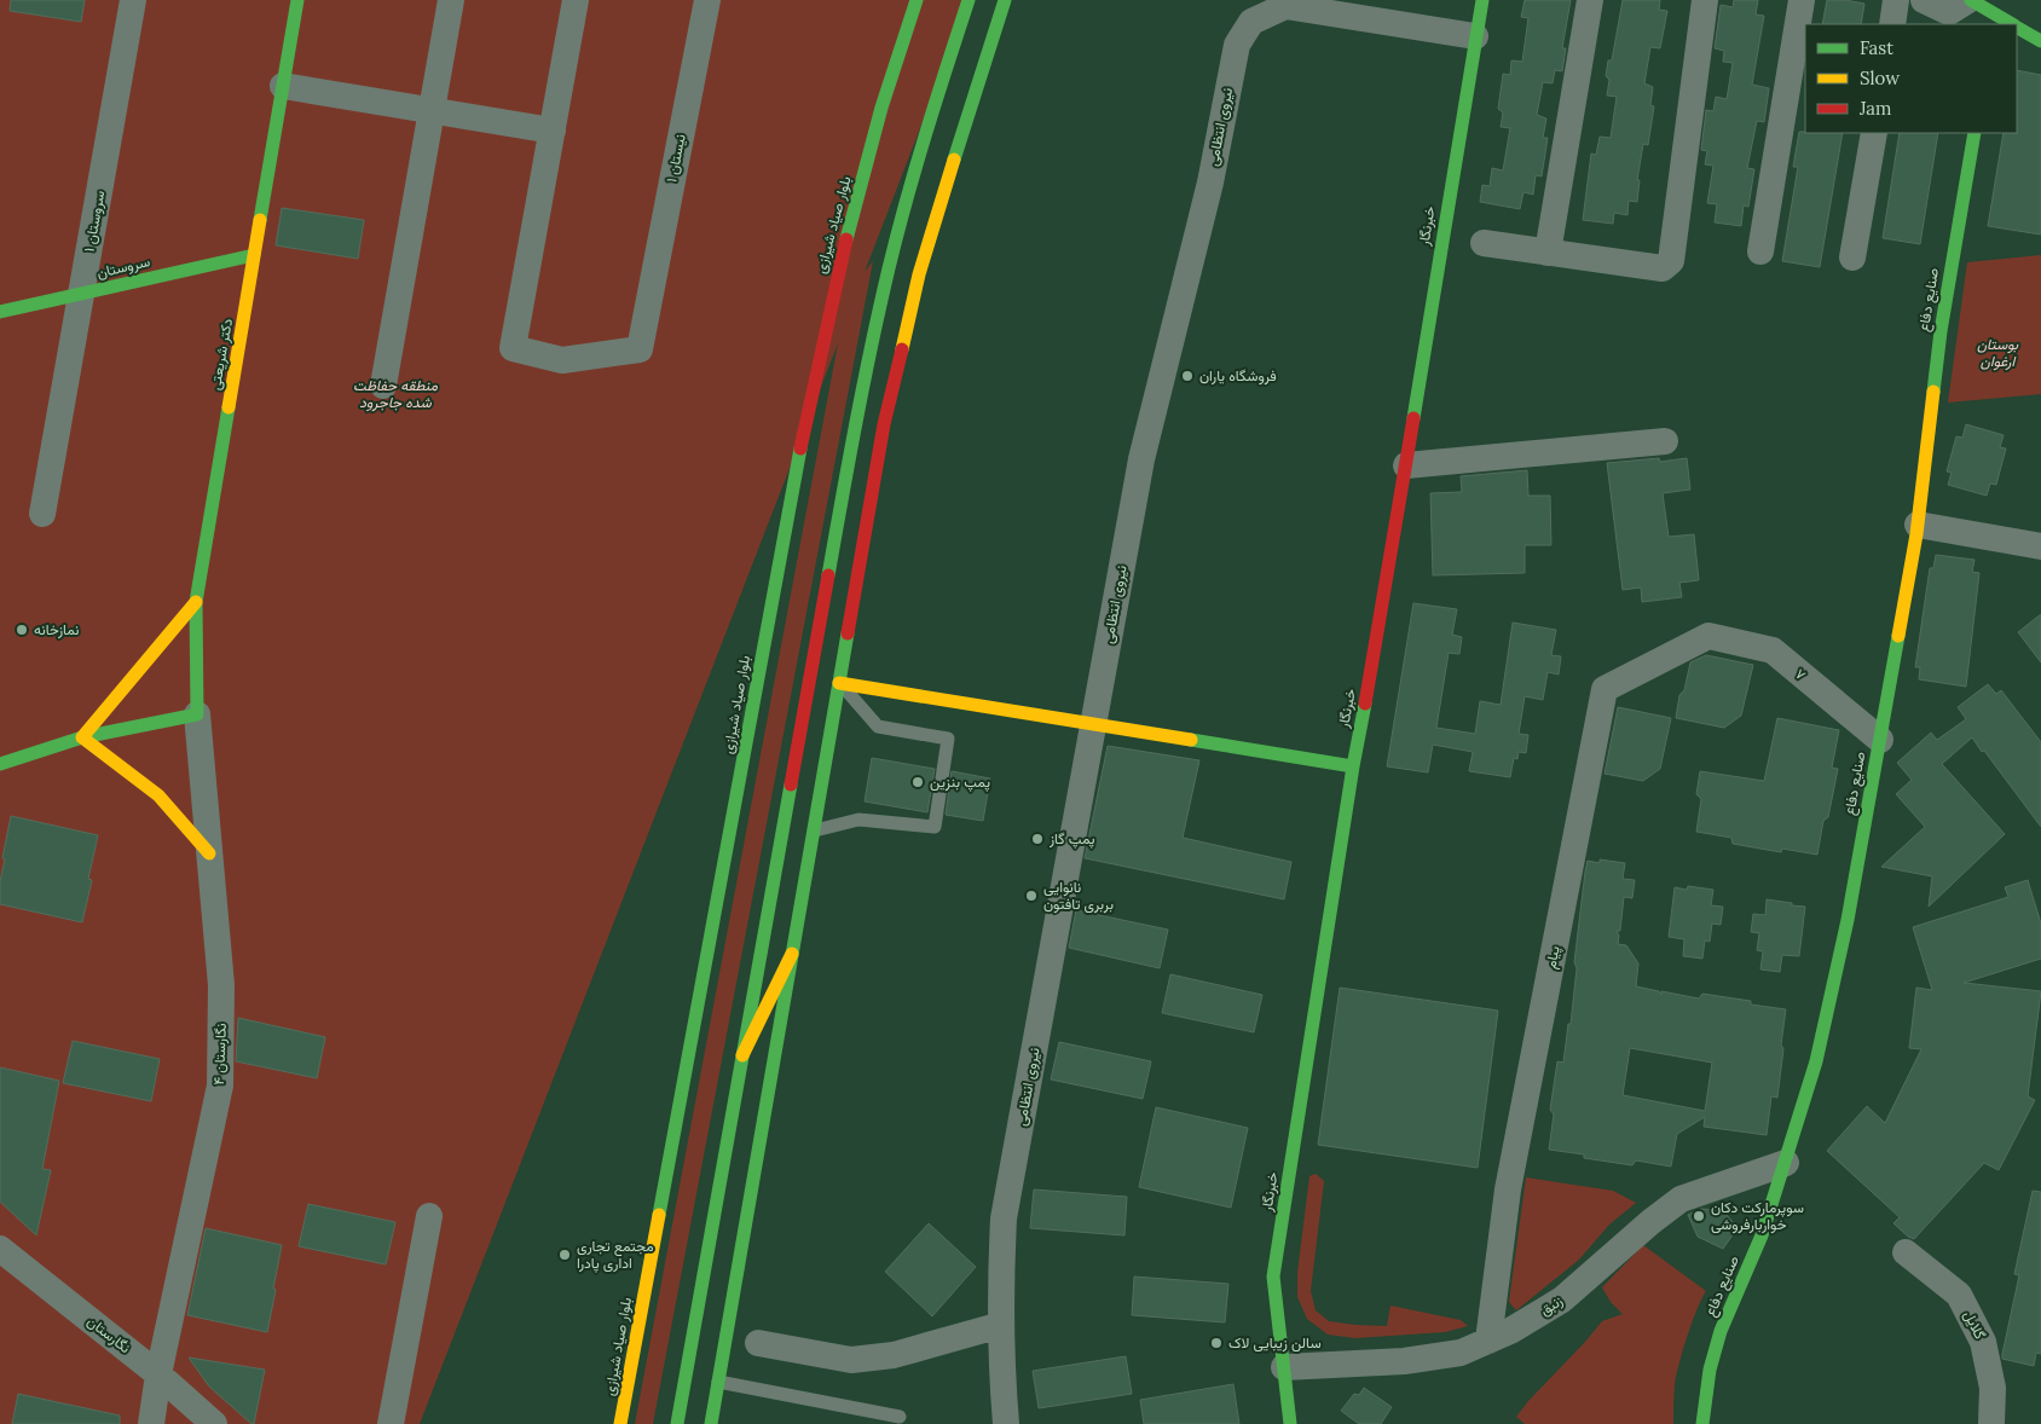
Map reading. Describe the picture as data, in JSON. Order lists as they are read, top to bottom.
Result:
{
  "streets": {
    "main road": [
      "بلوار صیاد شیرازی",
      "خبرنگار",
      "سروستان",
      "صنایع دفاع",
      "دکتر شریعتی"
    ],
    "street": [
      "نیروی انتظامی",
      "نیستان ۱",
      "سروستان ۱",
      "۷",
      "پیام",
      "نگارستان ۴",
      "زنبق",
      "گلایل",
      "نگارستان"
    ]
  },
  "crossings": [
    ["نیروی انتظامی", "خبرنگار"],
    ["سروستان ۱", "سروستان"],
    ["خبرنگار", "زنبق"],
    ["سروستان", "دکتر شریعتی"],
    ["صنایع دفاع", "۷"],
    ["صنایع دفاع", "زنبق"],
    ["دکتر شریعتی", "نگارستان ۴"],
    ["۷", "پیام"],
    ["پیام", "زنبق"],
    ["نگارستان ۴", "نگارستان"]
  ],
  "parks": ["بوستان ارغوان", "منطقه حفاظت شده جاجرود"],
  "places": [
    "فروشگاه یاران",
    "نمازخانه",
    "پمپ بنزین",
    "پمپ گاز",
    "نانوایی بربری تافتون",
    "سوپرمارکت دکان خواربارفروشی",
    "مجتمع تجاری اداری پادرا",
    "سالن زیبایی لاک"
  ],
  "legend": ["Fast", "Slow", "Jam"]
}
